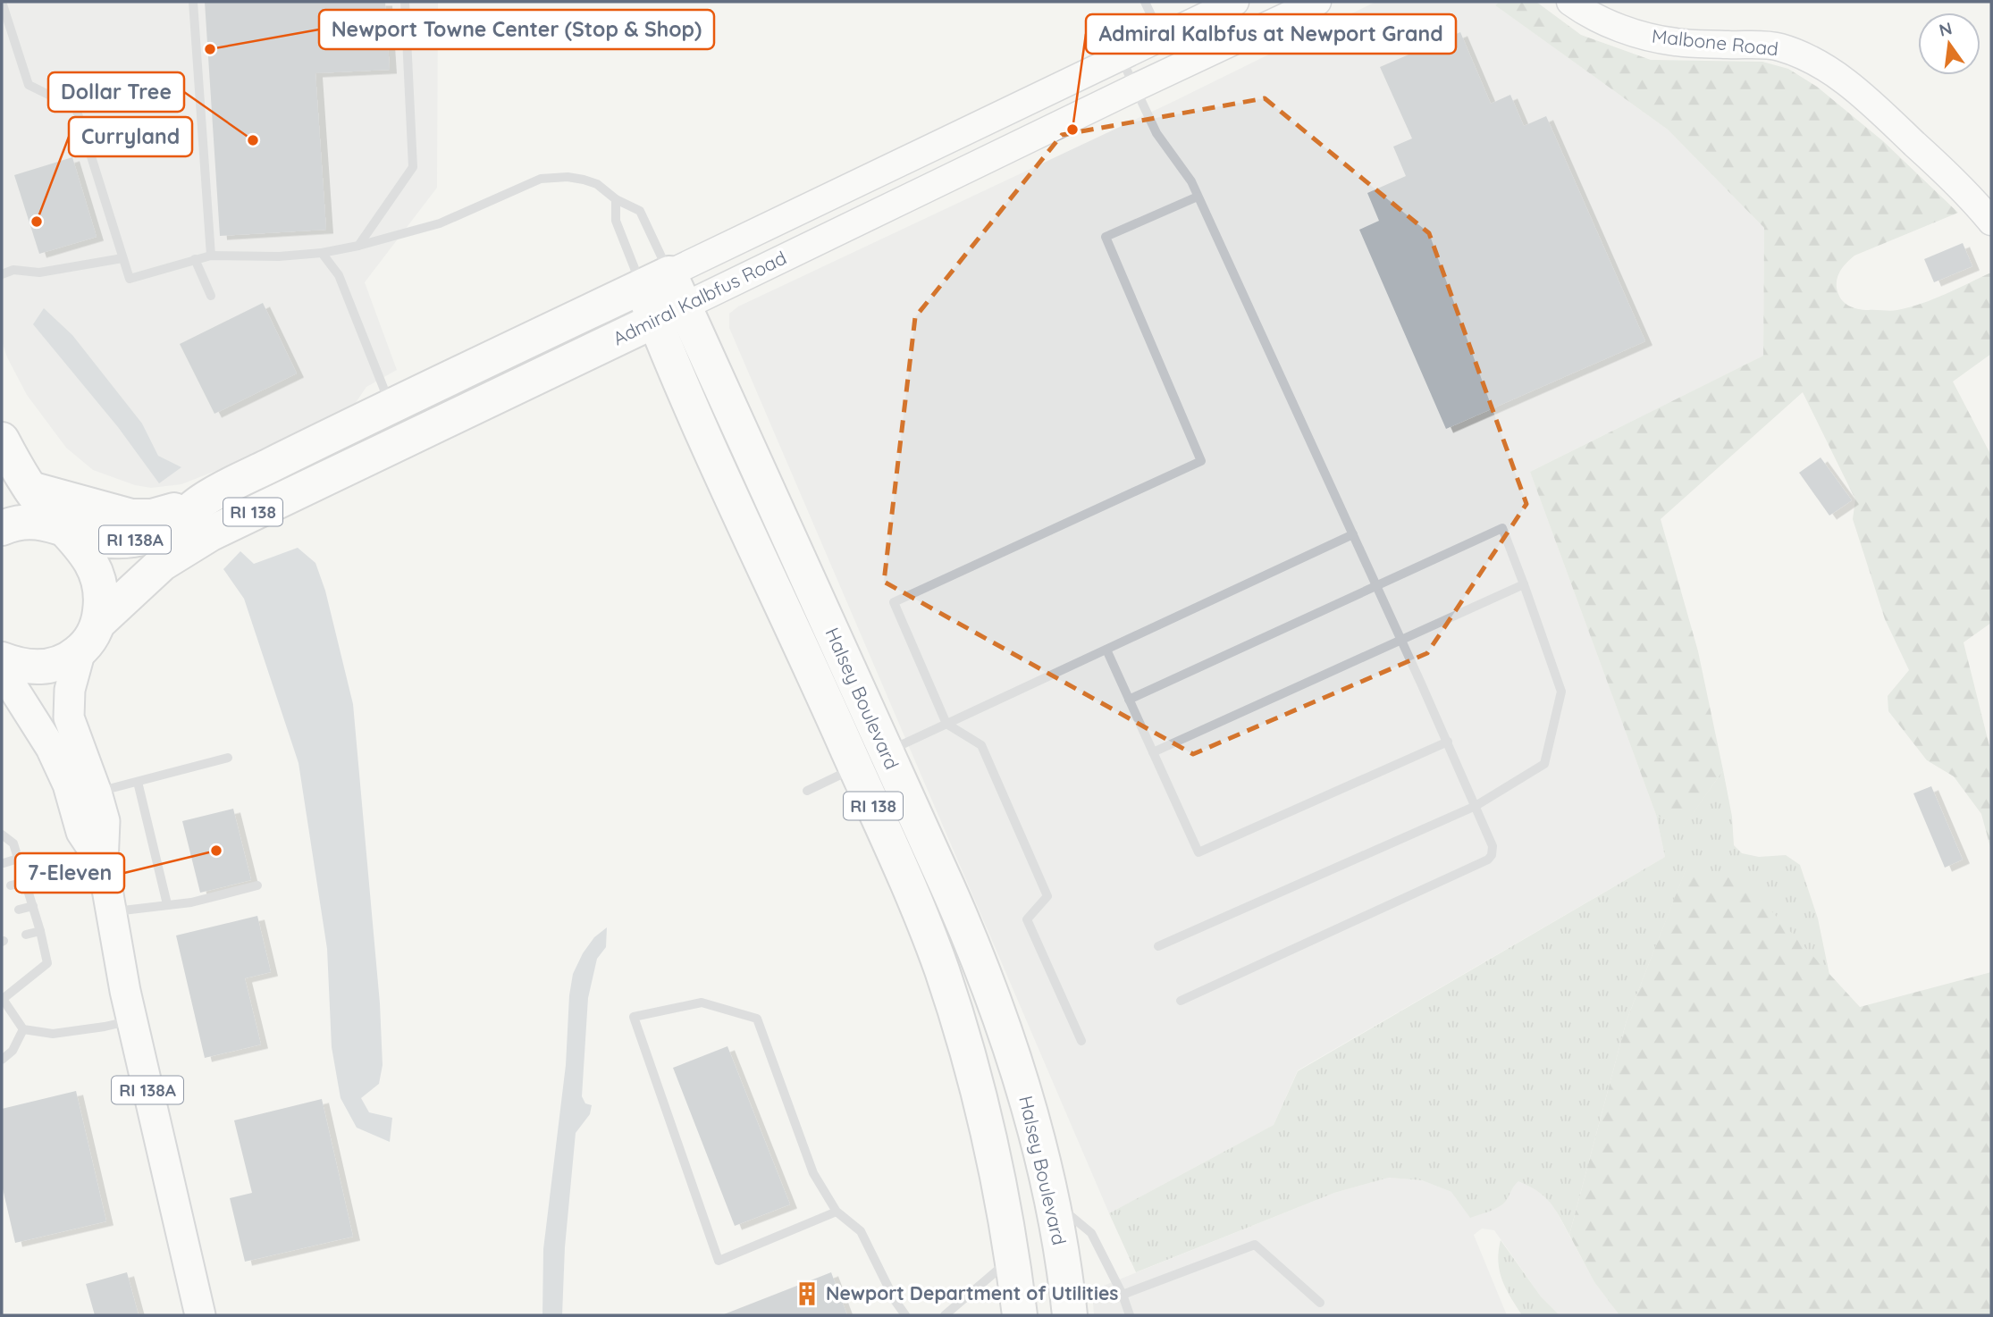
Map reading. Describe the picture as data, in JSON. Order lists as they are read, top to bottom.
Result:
{
  "streets": {
    "highway": [
      "Admiral Kalbfus Road",
      "RI 138",
      "RI 138A",
      "Halsey Boulevard"
    ],
    "main road": ["Malbone Road"]
  },
  "crossings": [
    ["Admiral Kalbfus Road", "RI 138"],
    ["Admiral Kalbfus Road", "RI 138A"],
    ["Admiral Kalbfus Road", "Halsey Boulevard"],
    ["RI 138", "RI 138A"]
  ],
  "places": {
    "other": [
      "Newport Towne Center (Stop & Shop)",
      "Admiral Kalbfus at Newport Grand",
      "Dollar Tree",
      "Curryland",
      "7-Eleven"
    ],
    "building": ["Newport Department of Utilities"]
  },
  "north": "top"
}
